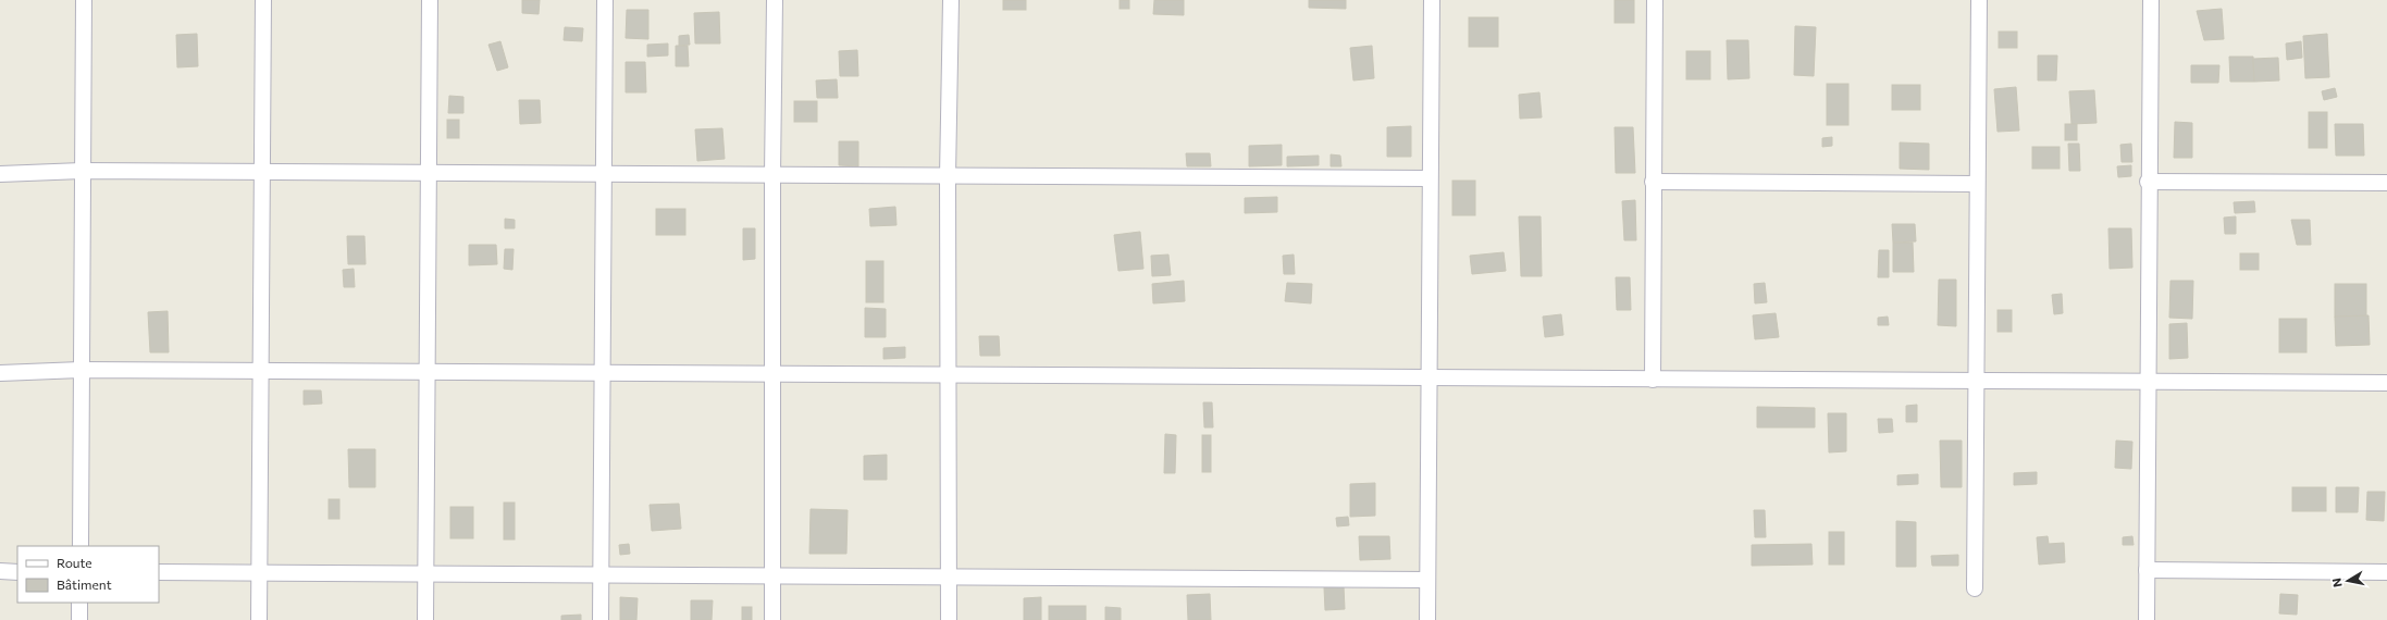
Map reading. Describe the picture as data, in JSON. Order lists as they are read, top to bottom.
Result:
{
  "legend": ["Route", "Bâtiment"],
  "north": "left"
}
